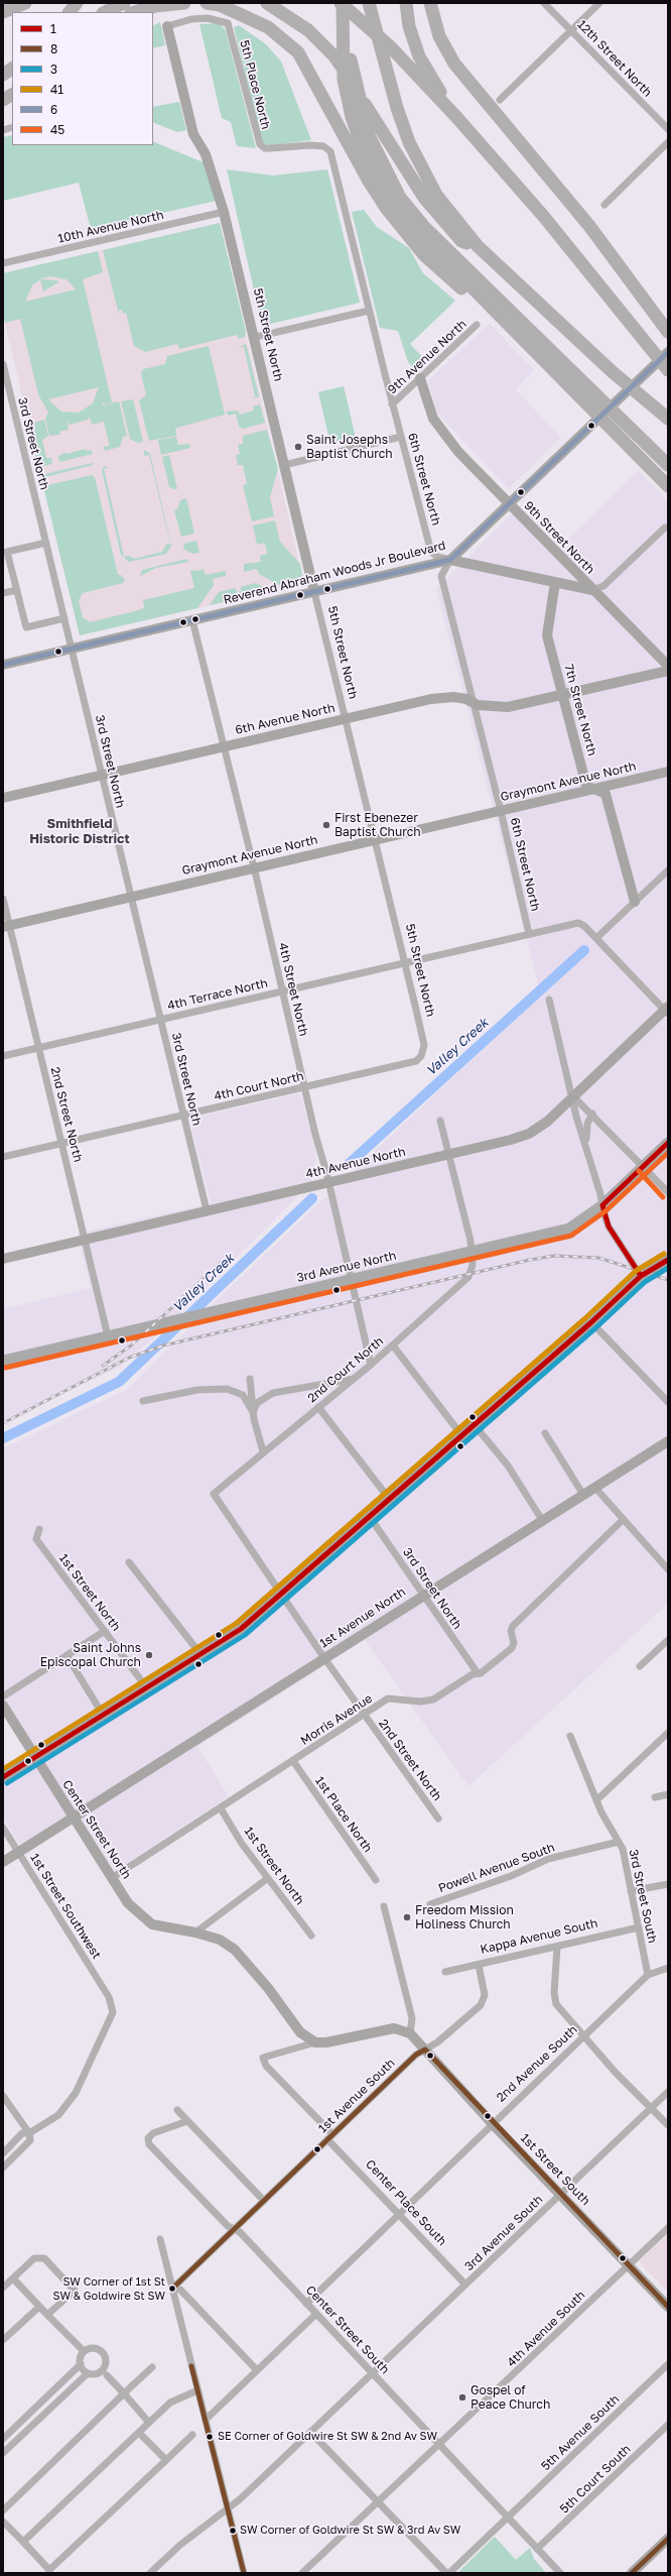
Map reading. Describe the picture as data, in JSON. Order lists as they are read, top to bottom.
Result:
{
  "streets": {
    "main road": ["3rd Avenue North"],
    "street": [
      "12th Street North",
      "5th Place North",
      "10th Avenue North",
      "5th Street North",
      "9th Avenue North",
      "3rd Street North",
      "6th Street North",
      "9th Street North",
      "Reverend Abraham Woods Jr Boulevard",
      "7th Street North",
      "6th Avenue North",
      "Graymont Avenue North",
      "4th Street North",
      "4th Terrace North",
      "4th Court North",
      "2nd Street North",
      "4th Avenue North",
      "2nd Court North",
      "1st Street North",
      "1st Avenue North",
      "Morris Avenue",
      "1st Place North",
      "Center Street North",
      "Powell Avenue South",
      "3rd Street South",
      "1st Street Southwest",
      "Kappa Avenue South",
      "2nd Avenue South",
      "1st Avenue South",
      "1st Street South",
      "Center Place South",
      "3rd Avenue South",
      "4th Avenue South",
      "Center Street South",
      "5th Avenue South",
      "5th Court South"
    ]
  },
  "crossings": [
    ["5th Place North", "5th Street North"],
    ["5th Place North", "6th Street North"],
    ["10th Avenue North", "5th Street North"],
    ["5th Street North", "Reverend Abraham Woods Jr Boulevard"],
    ["5th Street North", "6th Avenue North"],
    ["5th Street North", "Graymont Avenue North"],
    ["5th Street North", "4th Terrace North"],
    ["5th Street North", "4th Court North"],
    ["9th Avenue North", "6th Street North"],
    ["9th Avenue North", "9th Street North"],
    ["3rd Street North", "Reverend Abraham Woods Jr Boulevard"],
    ["3rd Street North", "6th Avenue North"],
    ["3rd Street North", "Graymont Avenue North"],
    ["3rd Street North", "4th Terrace North"],
    ["3rd Street North", "4th Court North"],
    ["3rd Street North", "4th Avenue North"],
    ["3rd Street North", "1st Avenue North"],
    ["3rd Street North", "Morris Avenue"],
    ["6th Street North", "Reverend Abraham Woods Jr Boulevard"],
    ["6th Street North", "6th Avenue North"],
    ["6th Street North", "Graymont Avenue North"],
    ["6th Street North", "4th Terrace North"],
    ["9th Street North", "Reverend Abraham Woods Jr Boulevard"],
    ["Reverend Abraham Woods Jr Boulevard", "4th Street North"],
    ["7th Street North", "6th Avenue North"],
    ["7th Street North", "Graymont Avenue North"],
    ["6th Avenue North", "4th Street North"],
    ["Graymont Avenue North", "4th Street North"],
    ["Graymont Avenue North", "2nd Street North"],
    ["4th Street North", "4th Terrace North"],
    ["4th Street North", "4th Court North"],
    ["4th Street North", "4th Avenue North"],
    ["4th Street North", "3rd Avenue North"],
    ["4th Street North", "2nd Court North"],
    ["4th Terrace North", "2nd Street North"],
    ["4th Court North", "2nd Street North"],
    ["2nd Street North", "4th Avenue North"],
    ["2nd Street North", "3rd Avenue North"],
    ["2nd Street North", "2nd Court North"],
    ["2nd Street North", "1st Avenue North"],
    ["2nd Street North", "Morris Avenue"],
    ["3rd Avenue North", "2nd Court North"],
    ["1st Street North", "Morris Avenue"],
    ["1st Avenue North", "Center Street North"],
    ["1st Avenue North", "1st Street Southwest"],
    ["Morris Avenue", "1st Place North"],
    ["Morris Avenue", "Center Street North"],
    ["Center Street North", "Center Place South"],
    ["Powell Avenue South", "3rd Street South"],
    ["3rd Street South", "Kappa Avenue South"],
    ["3rd Street South", "2nd Avenue South"],
    ["Kappa Avenue South", "1st Avenue South"],
    ["2nd Avenue South", "1st Street South"],
    ["2nd Avenue South", "Center Place South"],
    ["2nd Avenue South", "Center Street South"],
    ["1st Avenue South", "1st Street South"],
    ["1st Avenue South", "Center Place South"],
    ["1st Avenue South", "Center Street South"],
    ["1st Street South", "3rd Avenue South"],
    ["1st Street South", "4th Avenue South"],
    ["Center Place South", "3rd Avenue South"],
    ["3rd Avenue South", "Center Street South"],
    ["4th Avenue South", "Center Street South"],
    ["Center Street South", "5th Avenue South"],
    ["Center Street South", "5th Court South"]
  ],
  "districts": ["Smithfield Historic District"],
  "water": ["Valley Creek"],
  "places": [
    "Saint Josephs Baptist Church",
    "First Ebenezer Baptist Church",
    "Saint Johns Episcopal Church",
    "Freedom Mission Holiness Church",
    "SW Corner of 1st St SW & Goldwire St SW",
    "Gospel of Peace Church",
    "SE Corner of Goldwire St SW & 2nd Av SW",
    "SW Corner of Goldwire St SW & 3rd Av SW"
  ],
  "lines": [
    "transit line 6",
    "transit line 1",
    "transit line 45",
    "transit line 41",
    "transit line 3",
    "transit line 8"
  ],
  "legend": [
    "1",
    "8",
    "3",
    "41",
    "6",
    "45"
  ]
}
